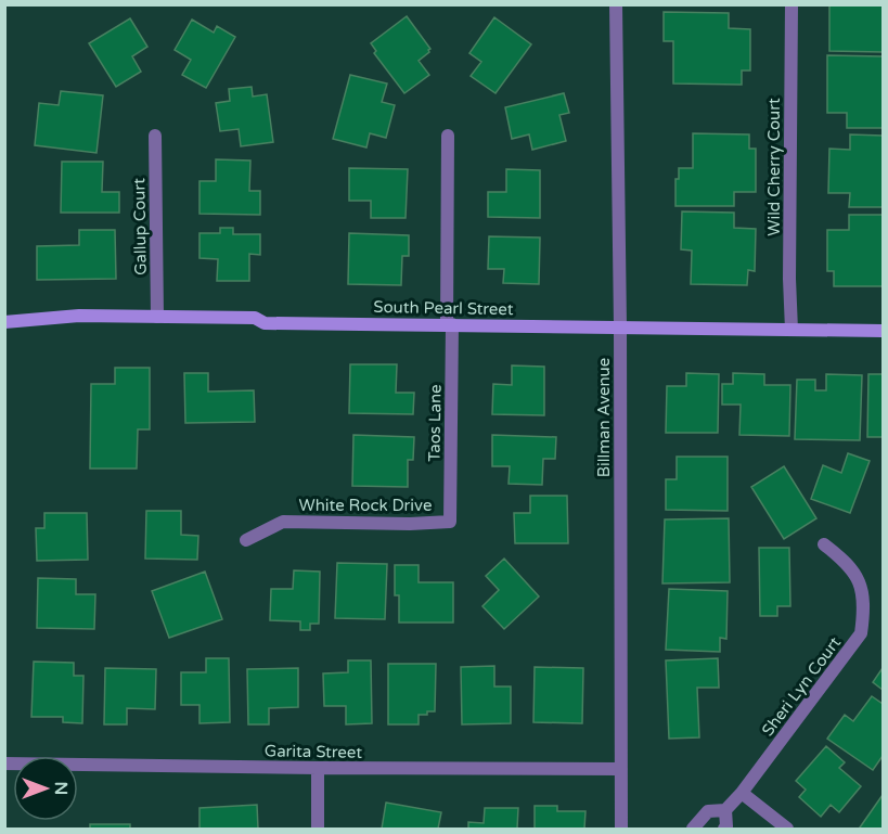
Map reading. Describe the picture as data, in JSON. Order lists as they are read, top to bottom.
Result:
{
  "streets": {
    "street": [
      "Wild Cherry Court",
      "Gallup Court",
      "South Pearl Street",
      "Billman Avenue",
      "Taos Lane",
      "White Rock Drive",
      "Sheri Lyn Court",
      "Garita Street"
    ]
  },
  "crossings": [
    ["Wild Cherry Court", "South Pearl Street"],
    ["Gallup Court", "South Pearl Street"],
    ["South Pearl Street", "Billman Avenue"],
    ["South Pearl Street", "Taos Lane"],
    ["Billman Avenue", "Garita Street"],
    ["Taos Lane", "White Rock Drive"]
  ],
  "north": "right"
}
